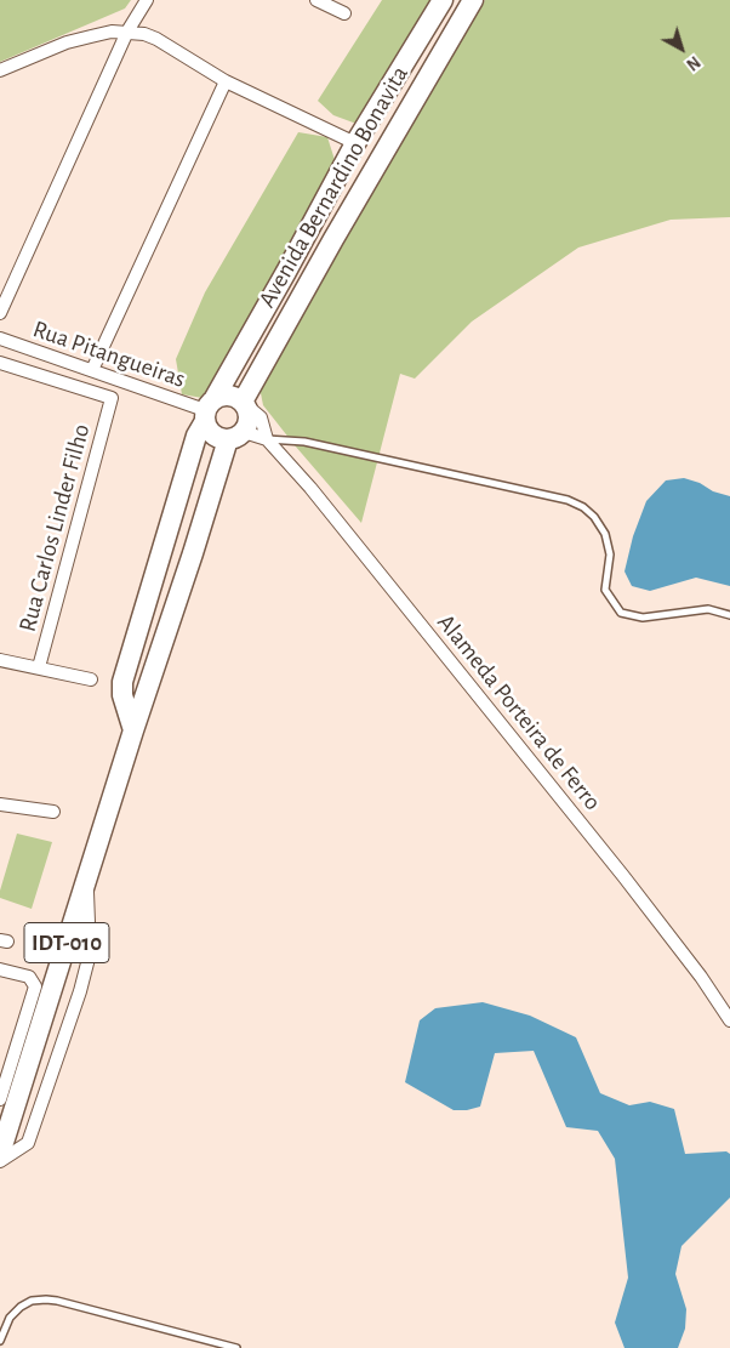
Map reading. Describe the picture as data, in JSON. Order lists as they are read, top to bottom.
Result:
{
  "streets": {
    "main road": ["Avenida Bernardino Bonavita", "IDT-010"],
    "street": ["Rua Pitangueiras", "Rua Carlos Linder Filho", "Alameda Porteira de Ferro"]
  },
  "crossings": [
    ["Avenida Bernardino Bonavita", "Rua Pitangueiras"],
    ["Avenida Bernardino Bonavita", "Alameda Porteira de Ferro"],
    ["Avenida Bernardino Bonavita", "IDT-010"],
    ["Rua Pitangueiras", "Alameda Porteira de Ferro"]
  ],
  "north": "bottom right"
}
